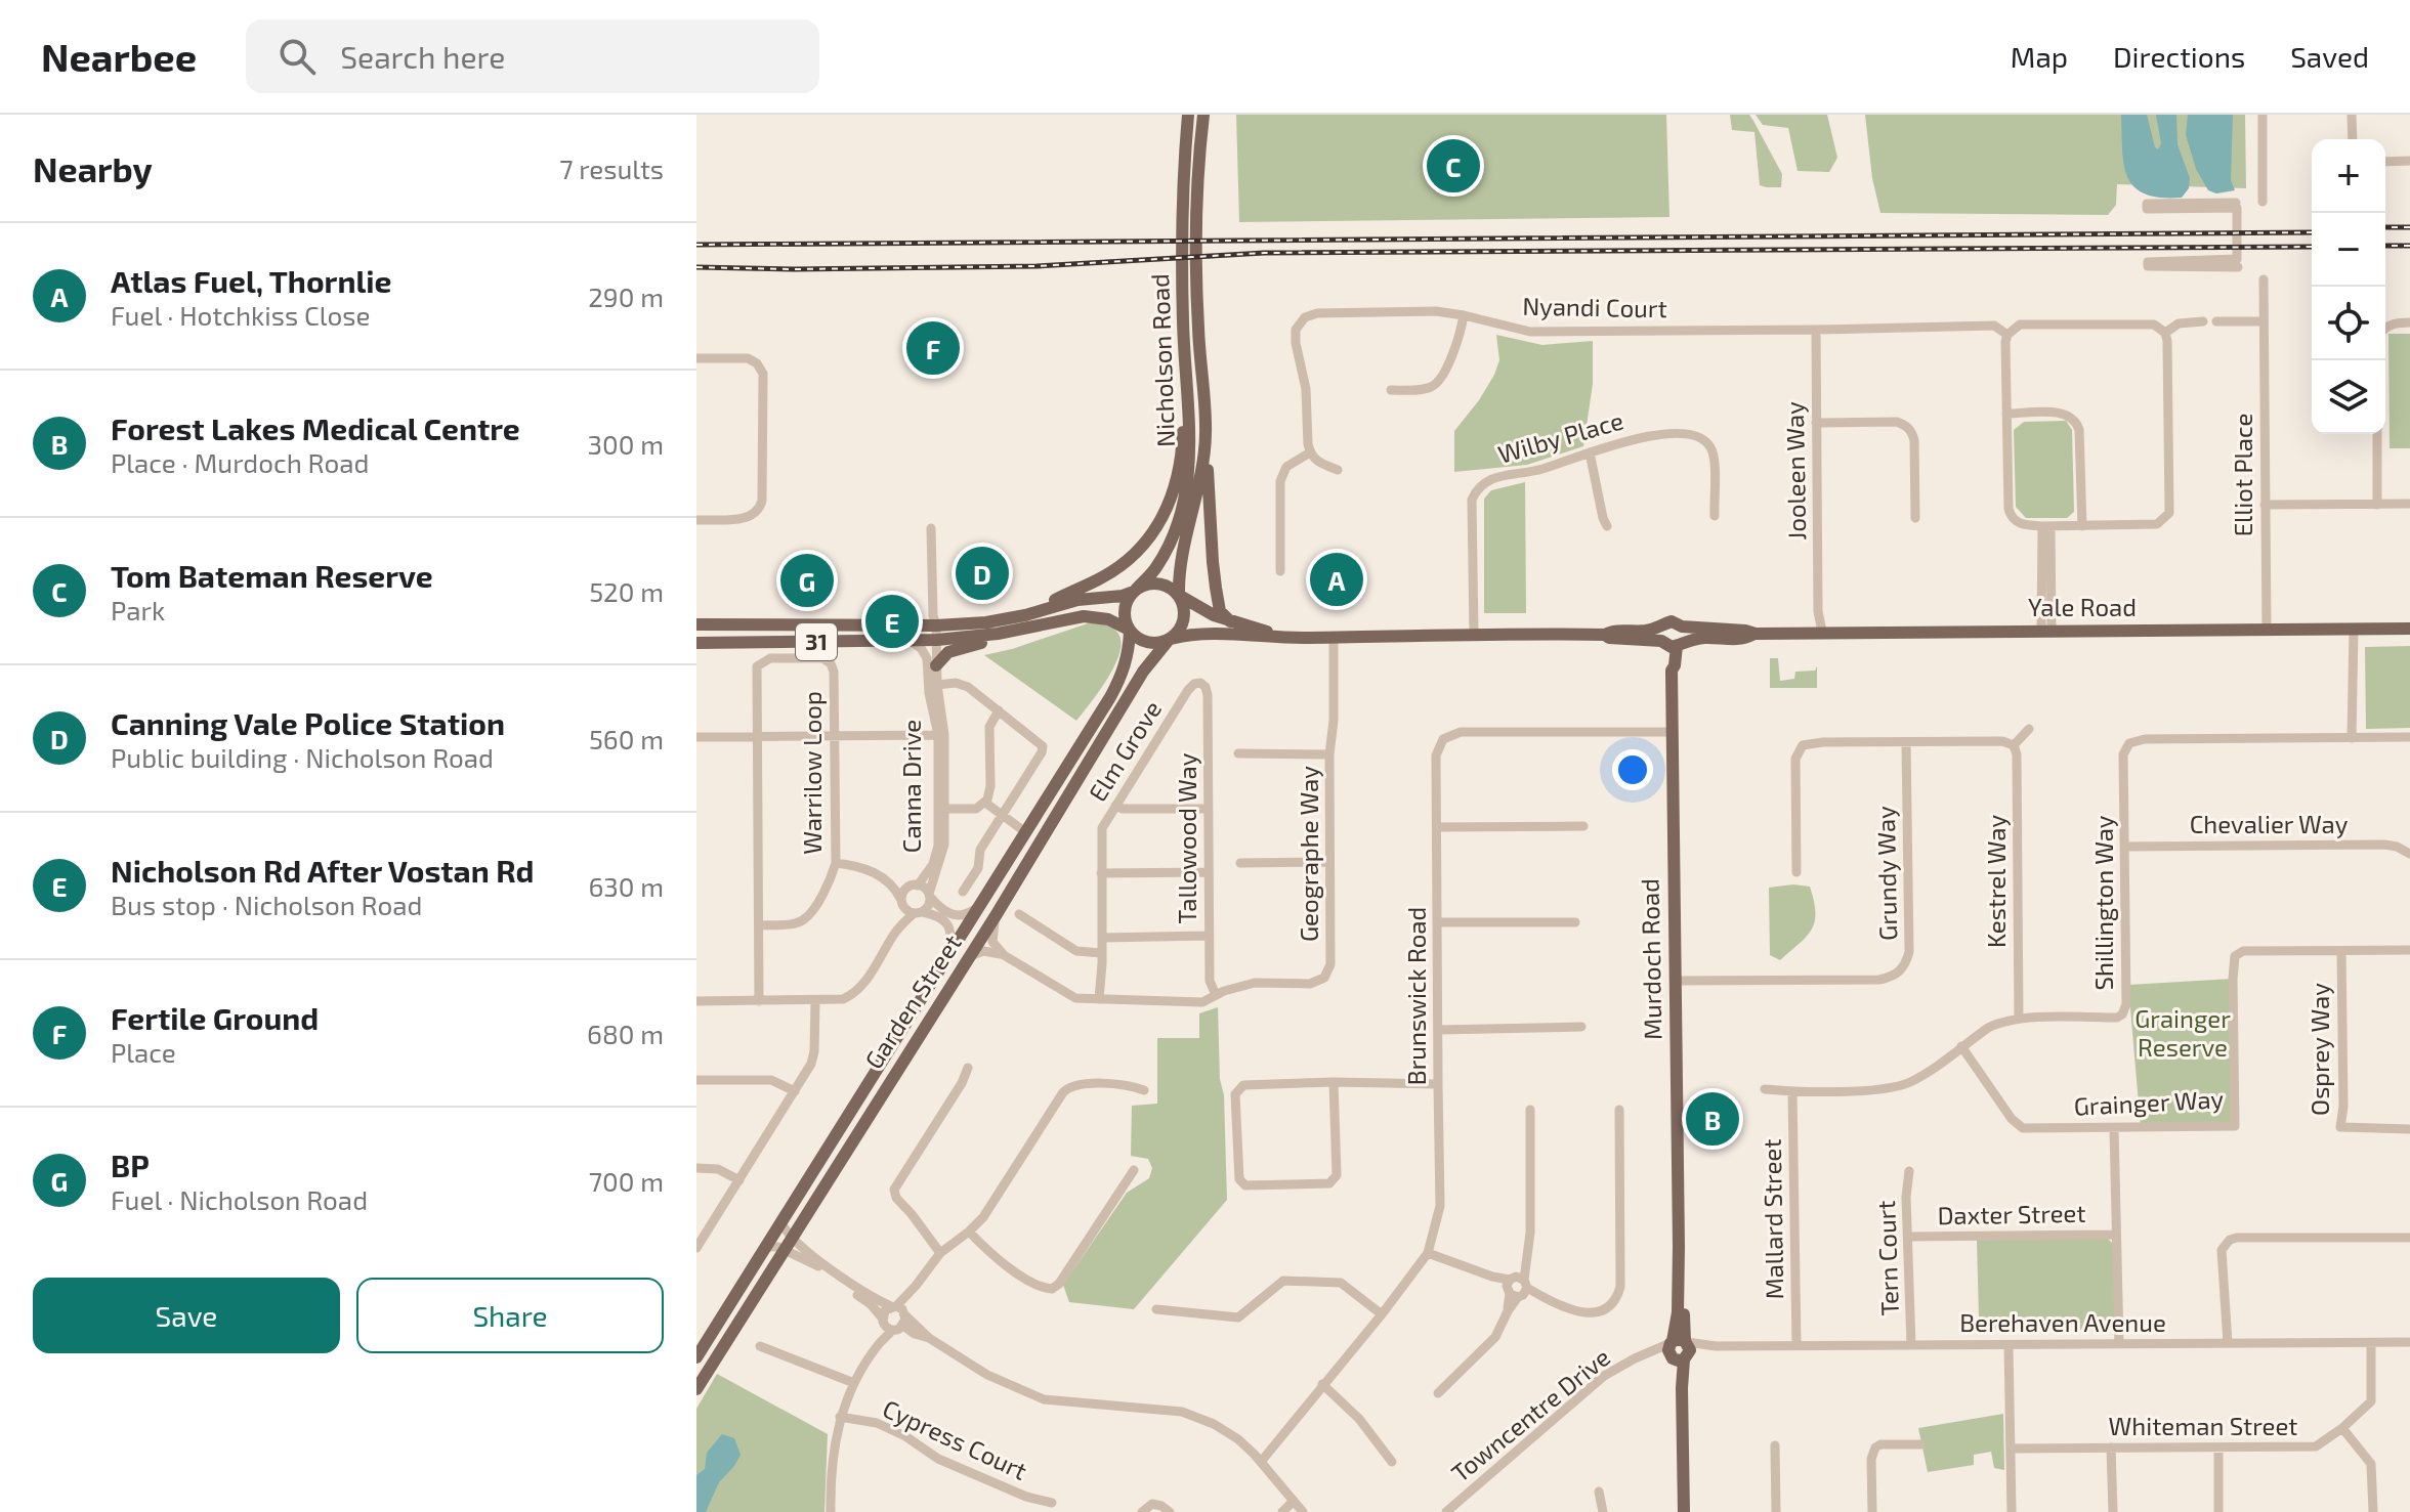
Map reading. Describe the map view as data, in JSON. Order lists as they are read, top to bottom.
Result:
{
  "streets": {
    "main road": [
      "Nicholson Road",
      "Yale Road",
      "31",
      "Murdoch Road",
      "Garden Street"
    ],
    "street": [
      "Nyandi Court",
      "Wilby Place",
      "Jooleen Way",
      "Elliot Place",
      "Elm Grove",
      "Warrilow Loop",
      "Canna Drive",
      "Chevalier Way",
      "Tallowood Way",
      "Geographe Way",
      "Grundy Way",
      "Kestrel Way",
      "Shillington Way",
      "Brunswick Road",
      "Osprey Way",
      "Grainger Way",
      "Daxter Street",
      "Mallard Street",
      "Tern Court",
      "Berehaven Avenue",
      "Towncentre Drive",
      "Whiteman Street",
      "Cypress Court"
    ]
  },
  "crossings": [
    ["Nyandi Court", "Jooleen Way"],
    ["Nicholson Road", "Yale Road"],
    ["Nicholson Road", "31"],
    ["Nicholson Road", "Garden Street"],
    ["Wilby Place", "Yale Road"],
    ["Jooleen Way", "Yale Road"],
    ["Elliot Place", "Yale Road"],
    ["Yale Road", "31"],
    ["Yale Road", "Geographe Way"],
    ["Yale Road", "Murdoch Road"],
    ["Yale Road", "Garden Street"],
    ["31", "Canna Drive"],
    ["31", "Garden Street"],
    ["Elm Grove", "Tallowood Way"],
    ["Elm Grove", "Geographe Way"],
    ["Chevalier Way", "Shillington Way"],
    ["Tallowood Way", "Geographe Way"],
    ["Grundy Way", "Murdoch Road"],
    ["Kestrel Way", "Shillington Way"],
    ["Shillington Way", "Grainger Way"],
    ["Shillington Way", "Mallard Street"],
    ["Murdoch Road", "Brunswick Road"],
    ["Murdoch Road", "Berehaven Avenue"],
    ["Murdoch Road", "Towncentre Drive"],
    ["Osprey Way", "Grainger Way"],
    ["Daxter Street", "Tern Court"],
    ["Mallard Street", "Berehaven Avenue"],
    ["Tern Court", "Berehaven Avenue"],
    ["Berehaven Avenue", "Towncentre Drive"],
    ["Berehaven Avenue", "Whiteman Street"]
  ],
  "parks": ["Grainger Reserve"],
  "page": {
    "header": "Nearbee",
    "search": "Search here",
    "nav": ["Map", "Directions", "Saved"],
    "heading": ["Nearby", "7 results"],
    "pins": [
      "C",
      "F",
      "D",
      "A",
      "G",
      "E",
      "B"
    ],
    "map_buttons": ["+", "−"],
    "list": [
      {
        "mark": "A",
        "name": "Atlas Fuel, Thornlie",
        "note": "Fuel · Hotchkiss Close",
        "value": "290 m"
      },
      {
        "mark": "B",
        "name": "Forest Lakes Medical Centre",
        "note": "Place · Murdoch Road",
        "value": "300 m"
      },
      {
        "mark": "C",
        "name": "Tom Bateman Reserve",
        "note": "Park",
        "value": "520 m"
      },
      {
        "mark": "D",
        "name": "Canning Vale Police Station",
        "note": "Public building · Nicholson Road",
        "value": "560 m"
      },
      {
        "mark": "E",
        "name": "Nicholson Rd After Vostan Rd",
        "note": "Bus stop · Nicholson Road",
        "value": "630 m"
      },
      {
        "mark": "F",
        "name": "Fertile Ground",
        "note": "Place",
        "value": "680 m"
      },
      {
        "mark": "G",
        "name": "BP",
        "note": "Fuel · Nicholson Road",
        "value": "700 m"
      }
    ],
    "buttons": ["Save", "Share"]
  }
}
